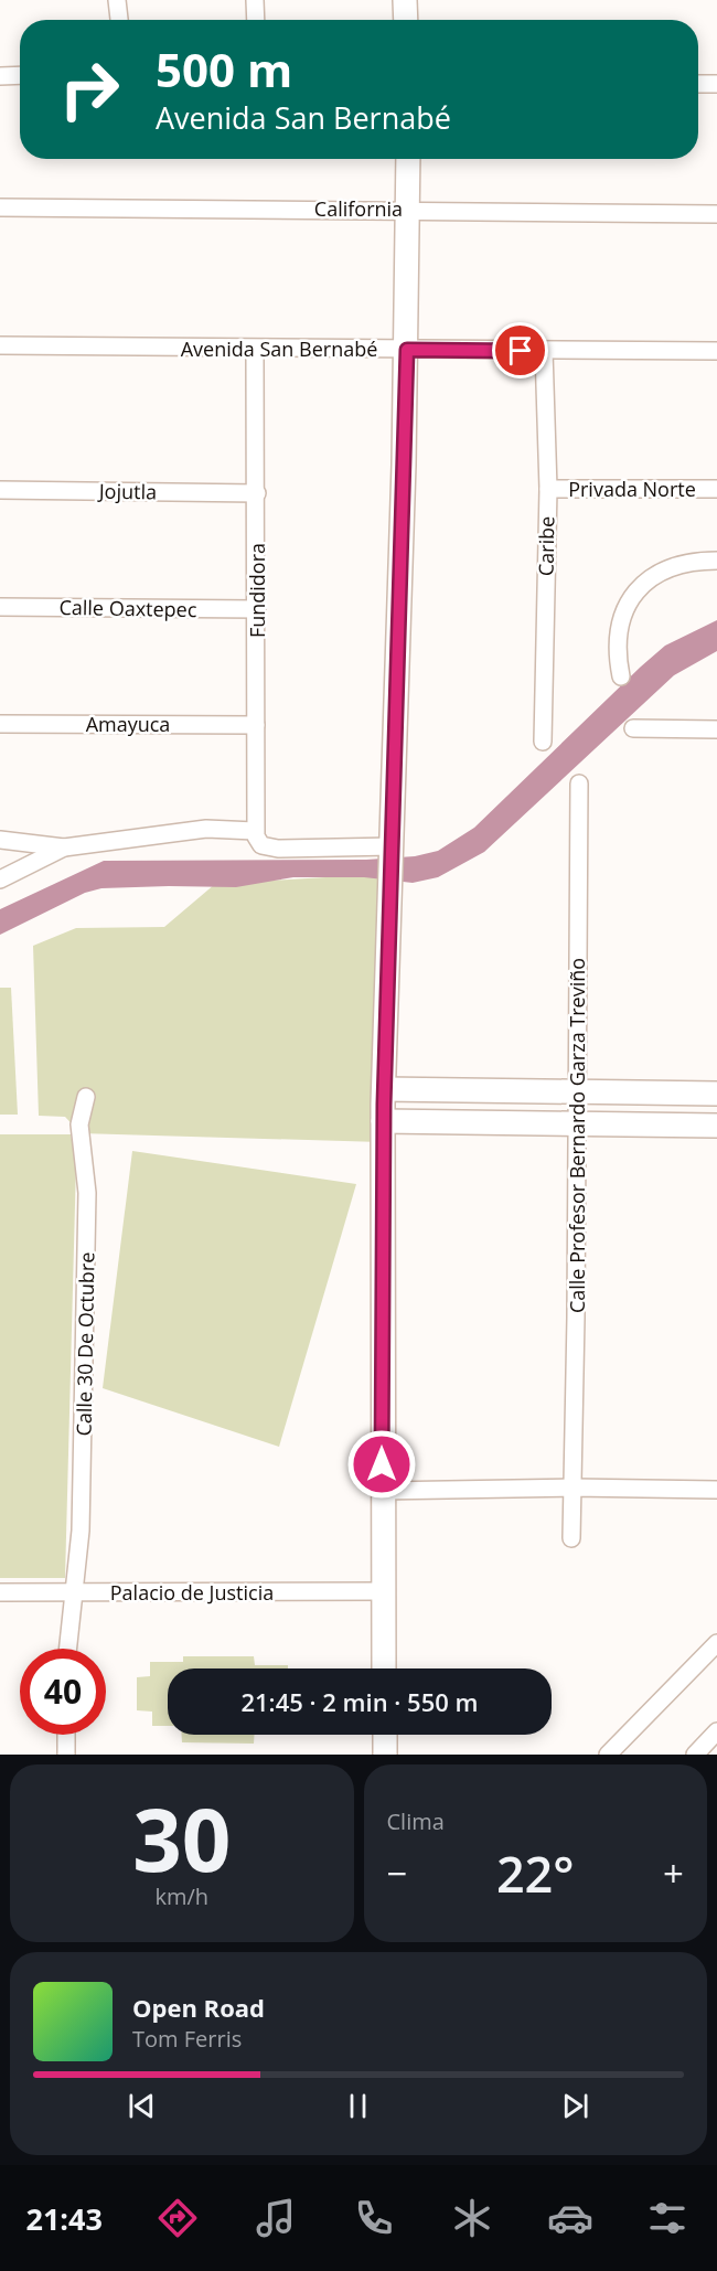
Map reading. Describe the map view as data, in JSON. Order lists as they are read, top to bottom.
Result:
{
  "streets": {
    "street": [
      "California",
      "Avenida San Bernabé",
      "Privada Norte",
      "Jojutla",
      "Caribe",
      "Fundidora",
      "Calle Oaxtepec",
      "Amayuca",
      "Calle Profesor Bernardo Garza Treviño",
      "Calle 30 De Octubre",
      "Palacio de Justicia"
    ]
  },
  "crossings": [
    ["Avenida San Bernabé", "Caribe"],
    ["Avenida San Bernabé", "Fundidora"],
    ["Privada Norte", "Caribe"],
    ["Jojutla", "Fundidora"],
    ["Fundidora", "Calle Oaxtepec"],
    ["Fundidora", "Amayuca"],
    ["Calle 30 De Octubre", "Palacio de Justicia"]
  ],
  "page": {
    "turn": ["500 m", "Avenida San Bernabé"],
    "limit": "40",
    "trip": "21:45 · 2 min · 550 m",
    "tile": [
      ["30", "km/h"],
      "Clima"
    ],
    "heat": ["−", "22°", "+"],
    "song": ["Open Road", "Tom Ferris"],
    "tabs": "21:43"
  }
}
